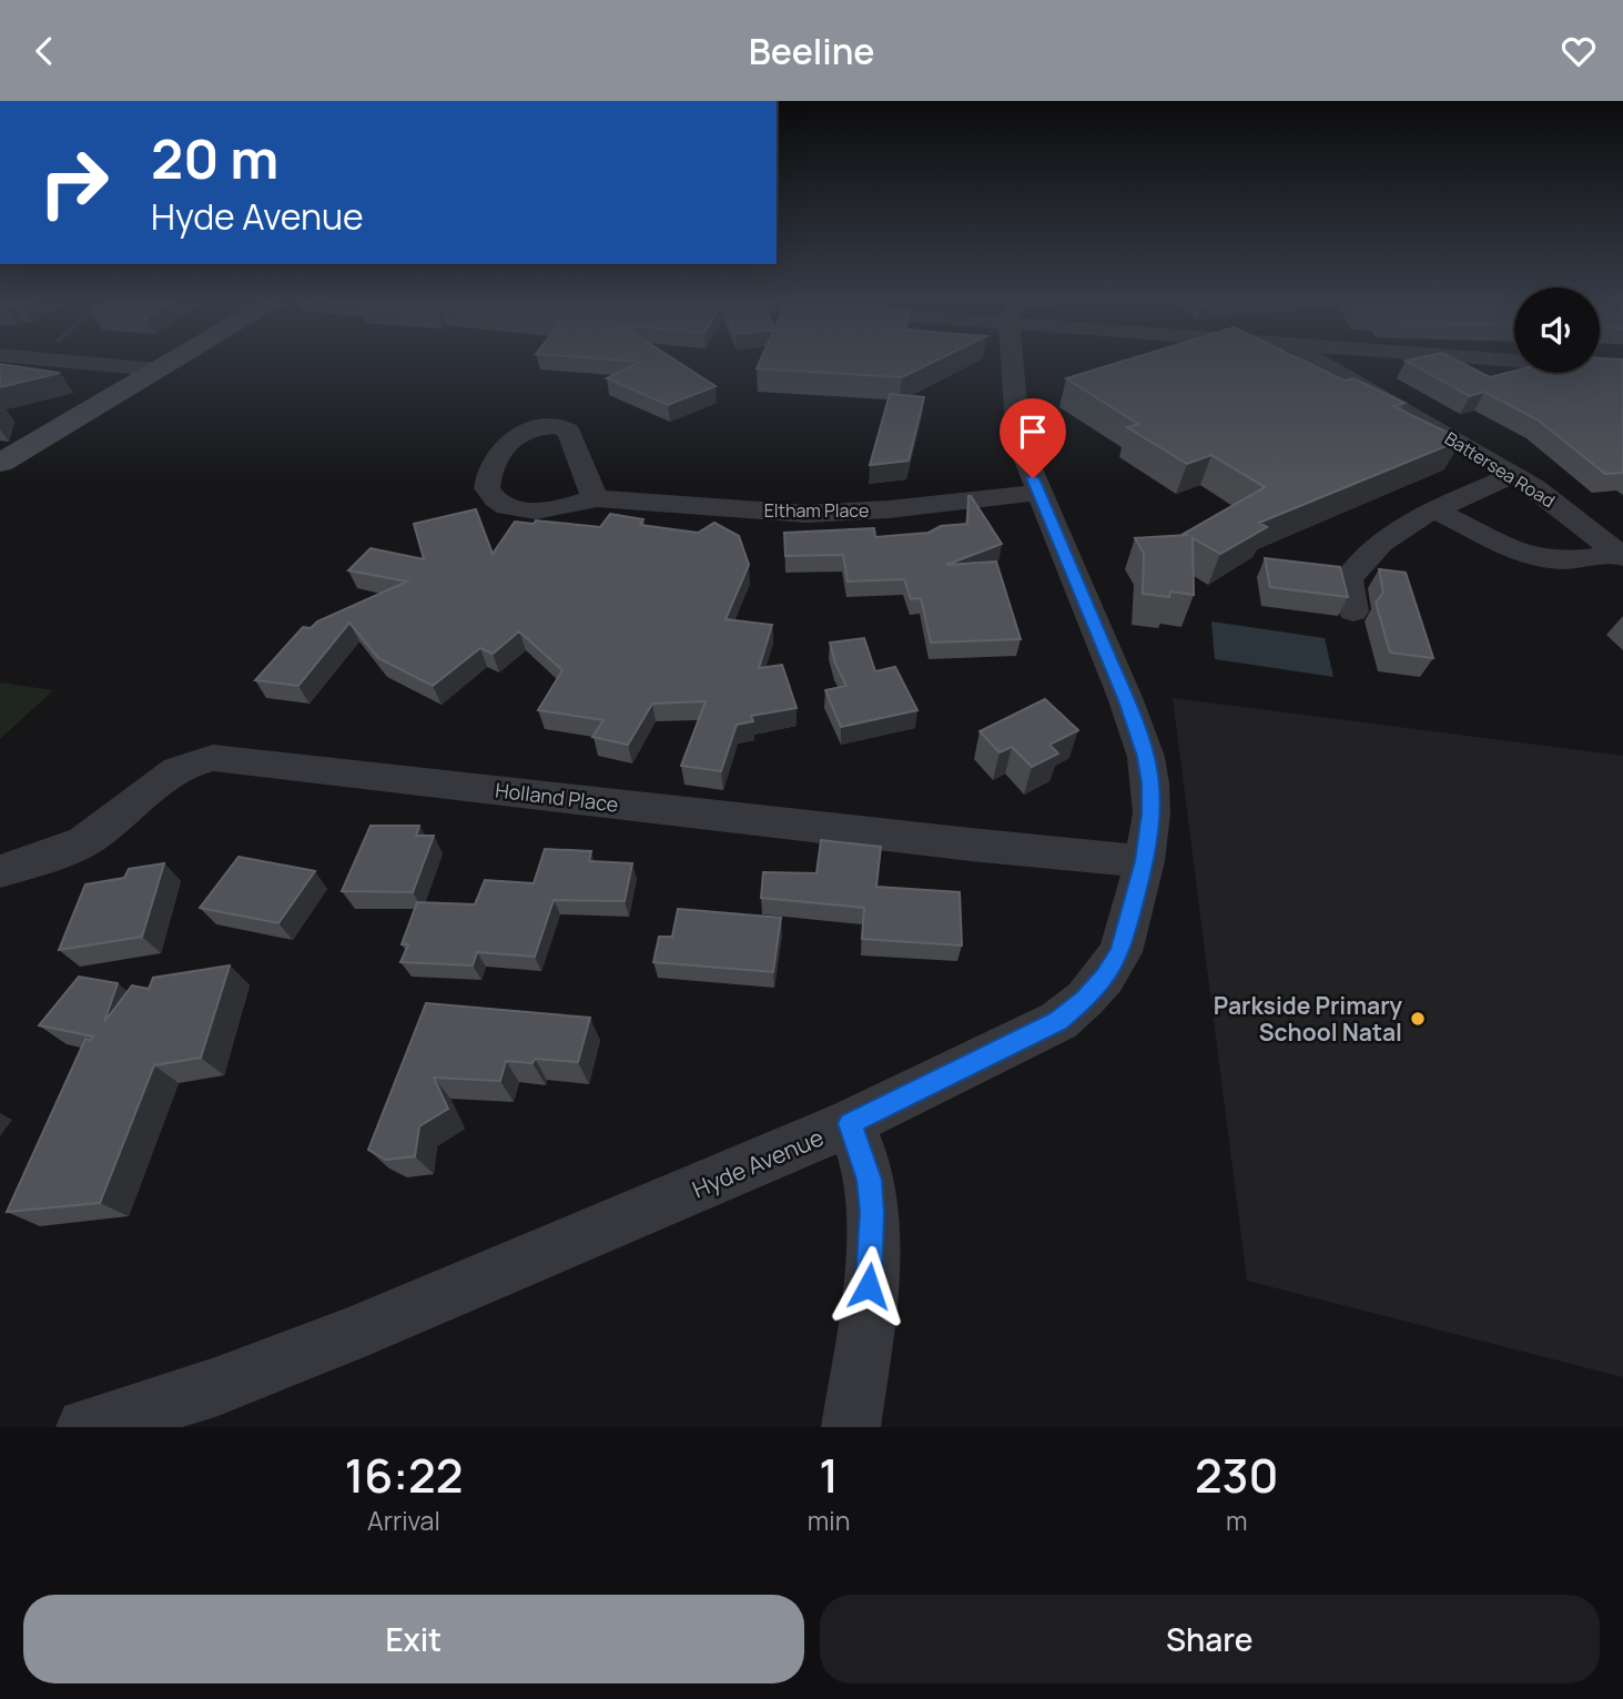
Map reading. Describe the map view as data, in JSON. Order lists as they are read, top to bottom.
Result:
{
  "streets": {
    "street": [
      "Battersea Road",
      "Eltham Place",
      "Holland Place",
      "Hyde Avenue"
    ]
  },
  "crossings": [
    ["Eltham Place", "Hyde Avenue"],
    ["Holland Place", "Hyde Avenue"]
  ],
  "places": ["Parkside Primary School Natal"],
  "page": {
    "header": "Beeline",
    "turn": ["20 m", "Hyde Avenue"],
    "eta": [
      "16:22",
      "Arrival",
      "1",
      "min",
      "230",
      "m"
    ],
    "buttons": ["Exit", "Share"]
  }
}
